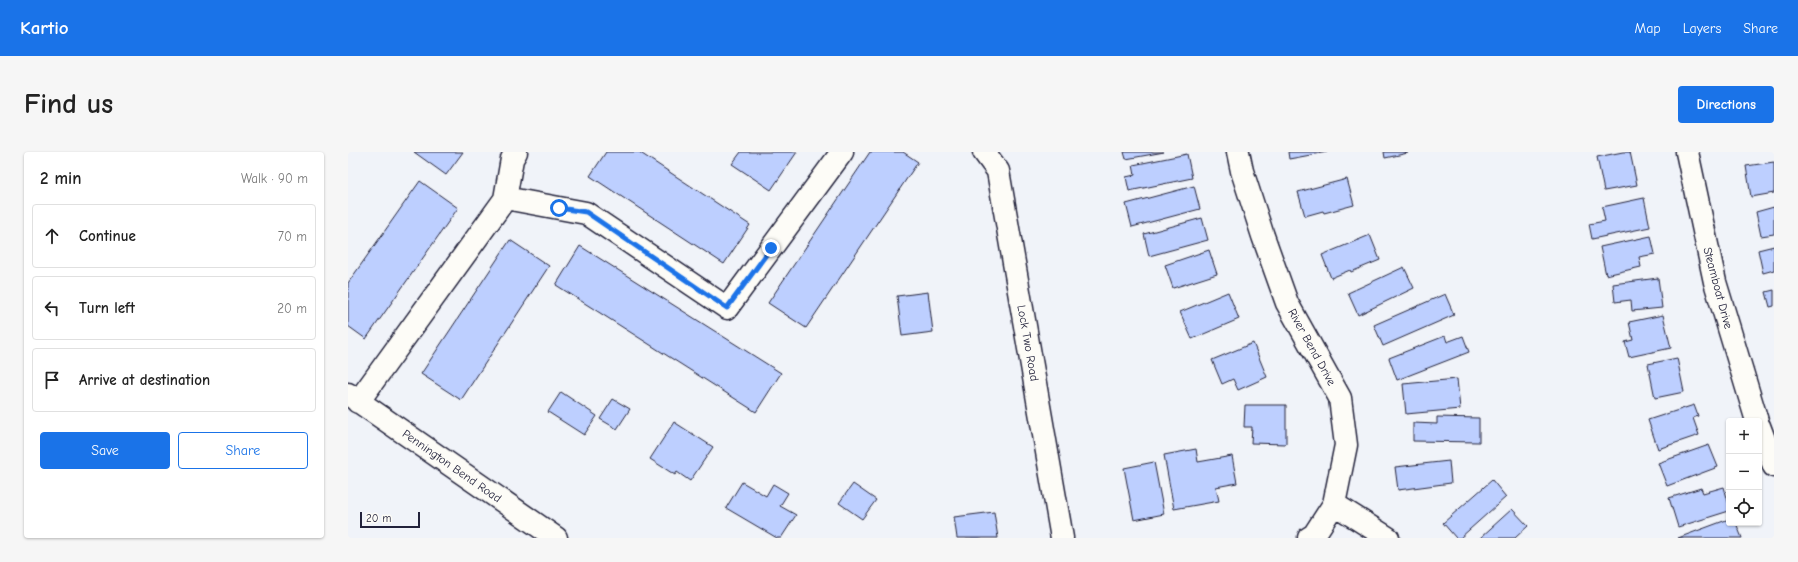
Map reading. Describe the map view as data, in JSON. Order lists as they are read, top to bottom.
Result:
{
  "streets": {
    "street": [
      "Steamboat Drive",
      "Lock Two Road",
      "River Bend Drive",
      "Pennington Bend Road"
    ]
  },
  "scale_bar": "20 m",
  "page": {
    "header": "Kartio",
    "nav": ["Map", "Layers", "Share"],
    "buttons": [
      "Directions",
      ["Save", "Share"]
    ],
    "title": "Find us",
    "heading": ["2 min", "Walk · 90 m"],
    "list": [
      ["Continue", "70 m"],
      ["Turn left", "20 m"],
      "Arrive at destination"
    ],
    "map_buttons": ["+", "−"],
    "scale": "20 m"
  }
}
